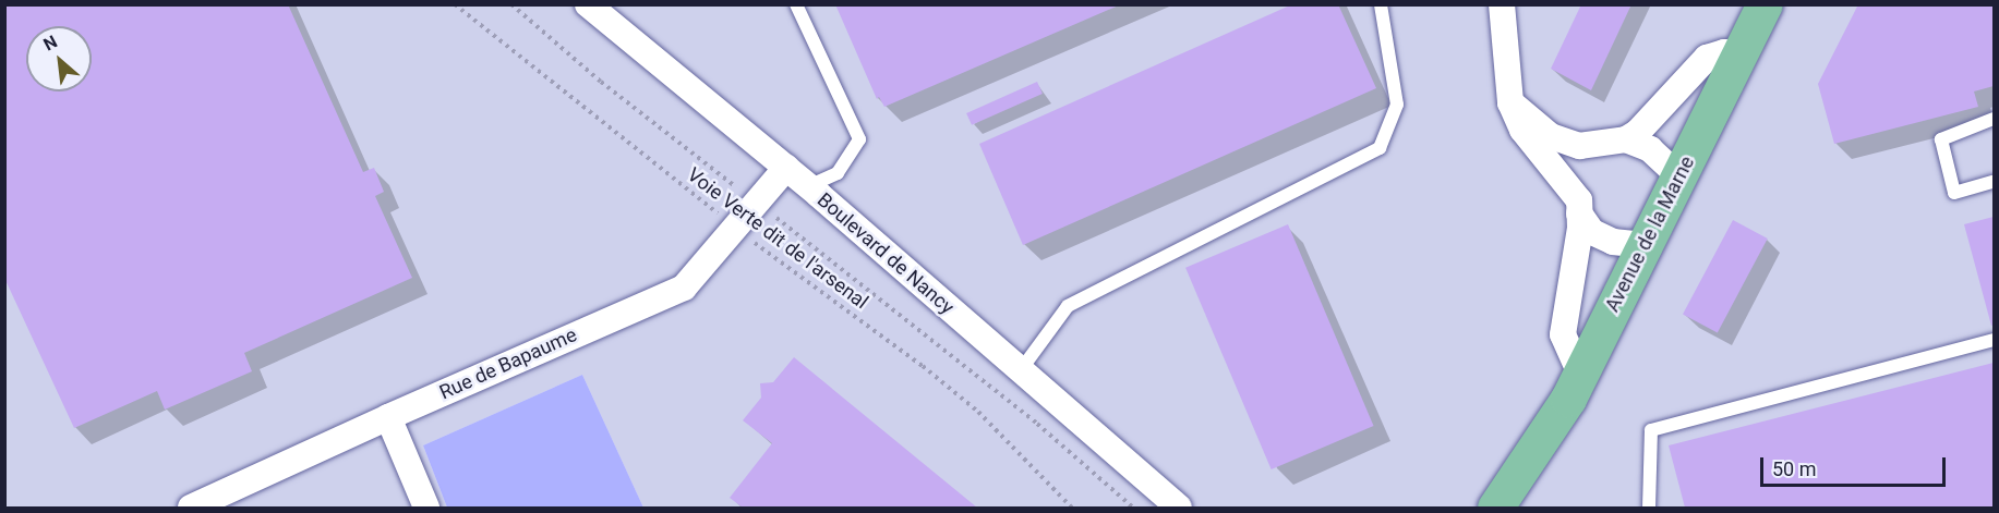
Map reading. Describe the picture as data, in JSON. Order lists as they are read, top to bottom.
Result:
{
  "streets": {
    "main road": ["Avenue de la Marne"],
    "street": ["Boulevard de Nancy", "Rue de Bapaume"],
    "path": ["Voie Verte dit de l'arsenal"]
  },
  "crossings": [
    ["Voie Verte dit de l'arsenal", "Rue de Bapaume"],
    ["Boulevard de Nancy", "Rue de Bapaume"]
  ],
  "scale_bar": "50 m",
  "north": "top left"
}
